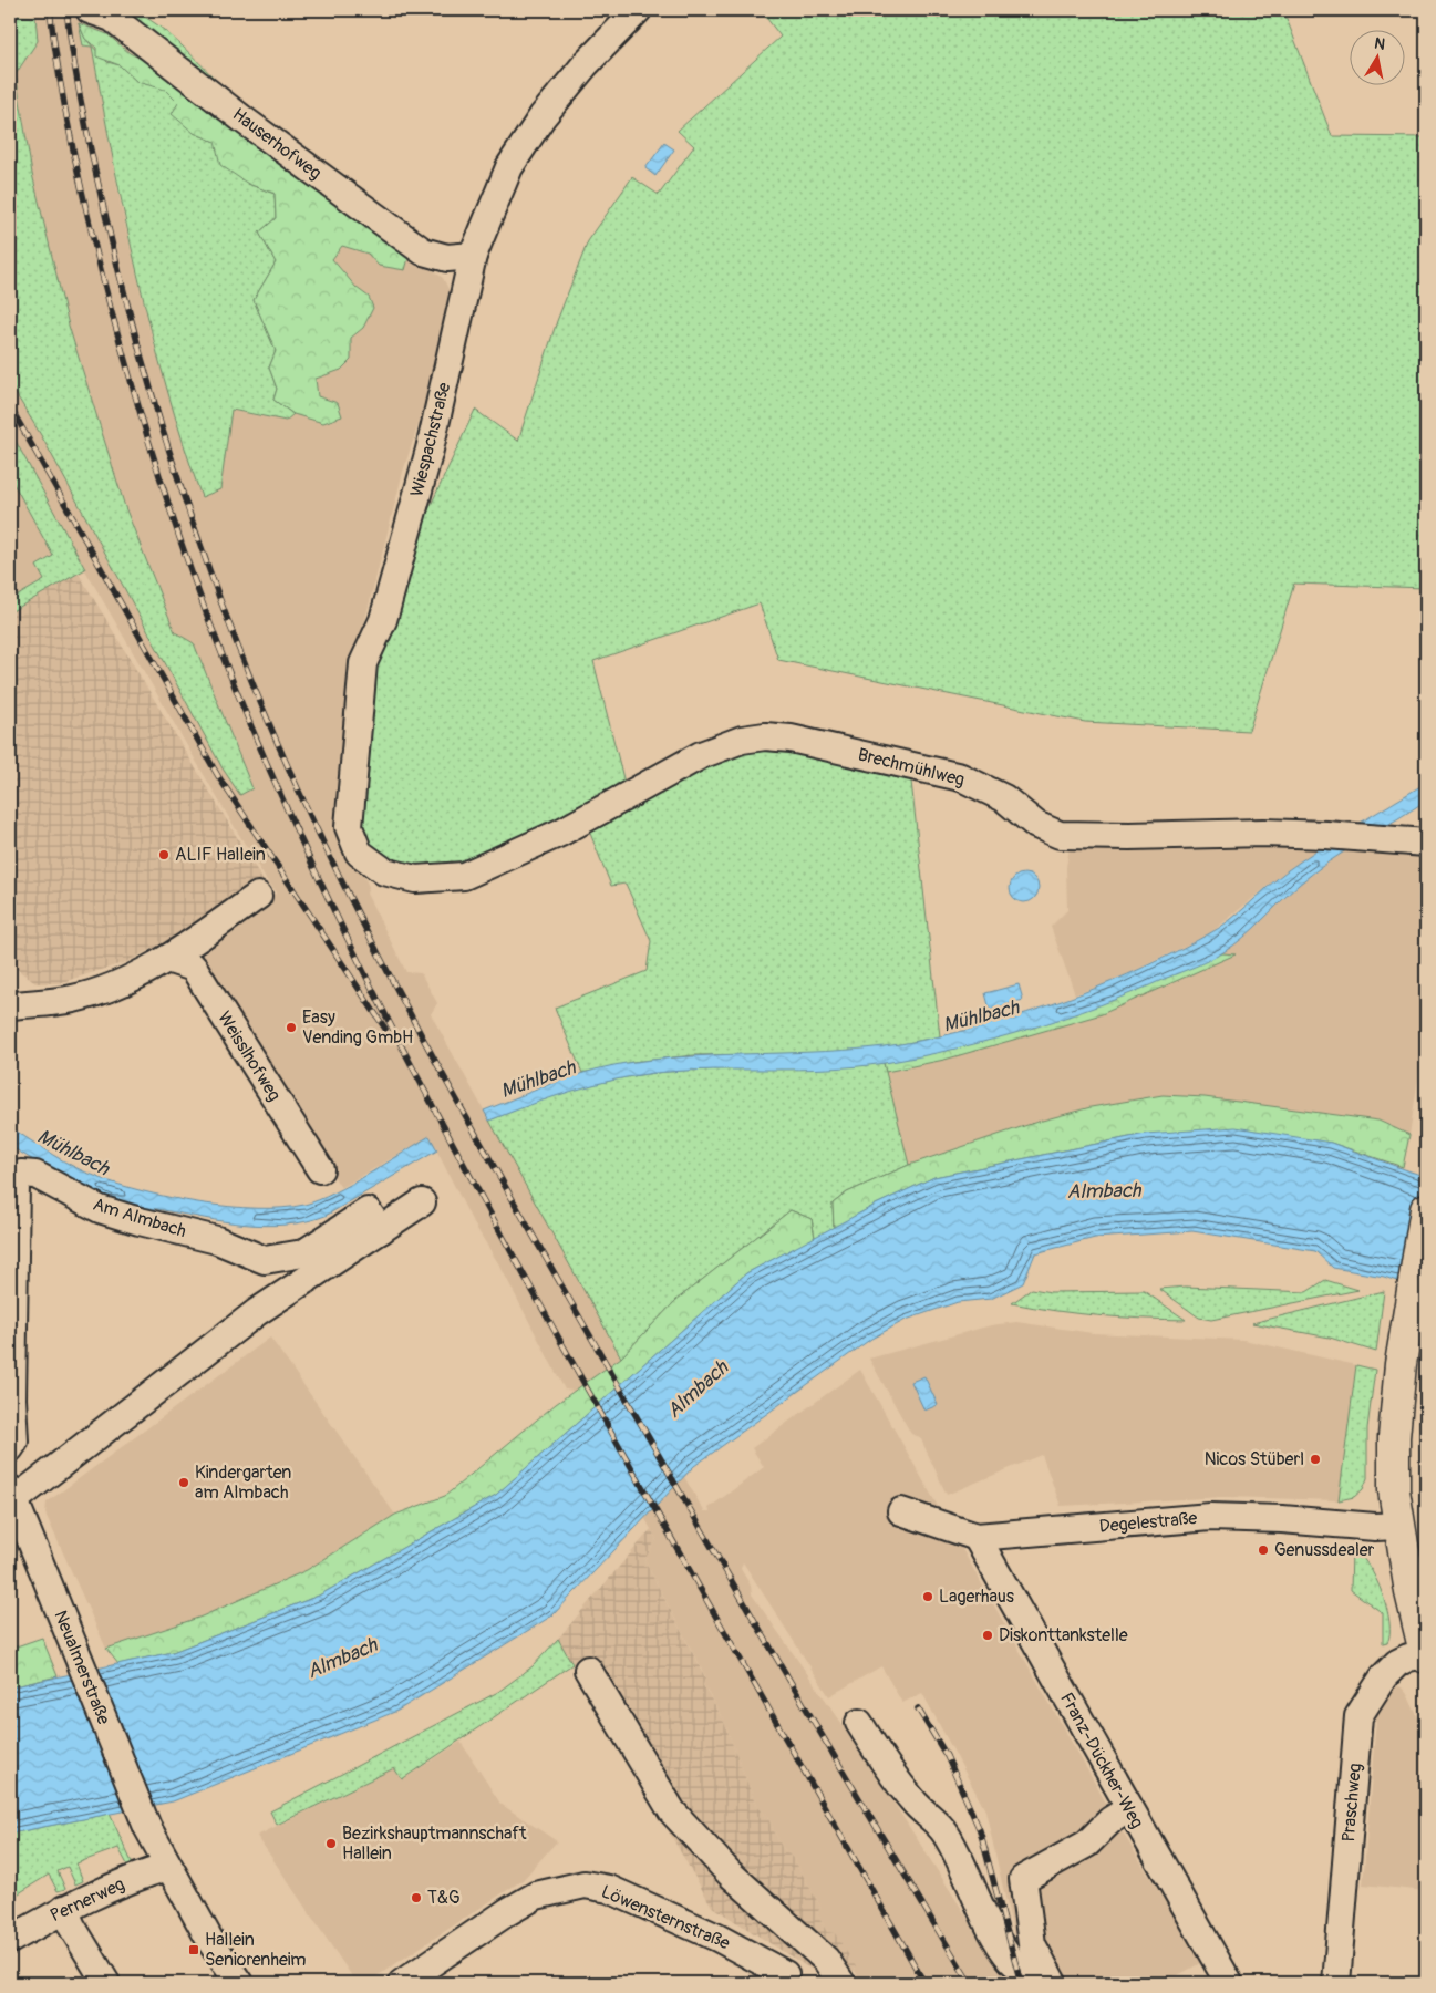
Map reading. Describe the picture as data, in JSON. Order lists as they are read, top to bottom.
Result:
{
  "streets": {
    "street": [
      "Hauserhofweg",
      "Wiespachstraße",
      "Brechmühlweg",
      "Weisslhofweg",
      "Am Almbach",
      "Degelestraße",
      "Neualmerstraße",
      "Franz-Dückher-Weg",
      "Praschweg",
      "Pernerweg",
      "Löwensternstraße"
    ]
  },
  "crossings": [
    ["Hauserhofweg", "Wiespachstraße"],
    ["Wiespachstraße", "Brechmühlweg"],
    ["Degelestraße", "Franz-Dückher-Weg"],
    ["Neualmerstraße", "Pernerweg"]
  ],
  "water": ["Mühlbach", "Almbach"],
  "places": {
    "other": [
      "ALIF Hallein",
      "Easy Vending GmbH",
      "Nicos Stüberl",
      "Kindergarten am Almbach",
      "Genussdealer",
      "Lagerhaus",
      "Diskonttankstelle",
      "Bezirkshauptmannschaft Hallein",
      "T&G"
    ],
    "transit": ["Hallein Seniorenheim"]
  },
  "north": "top"
}
